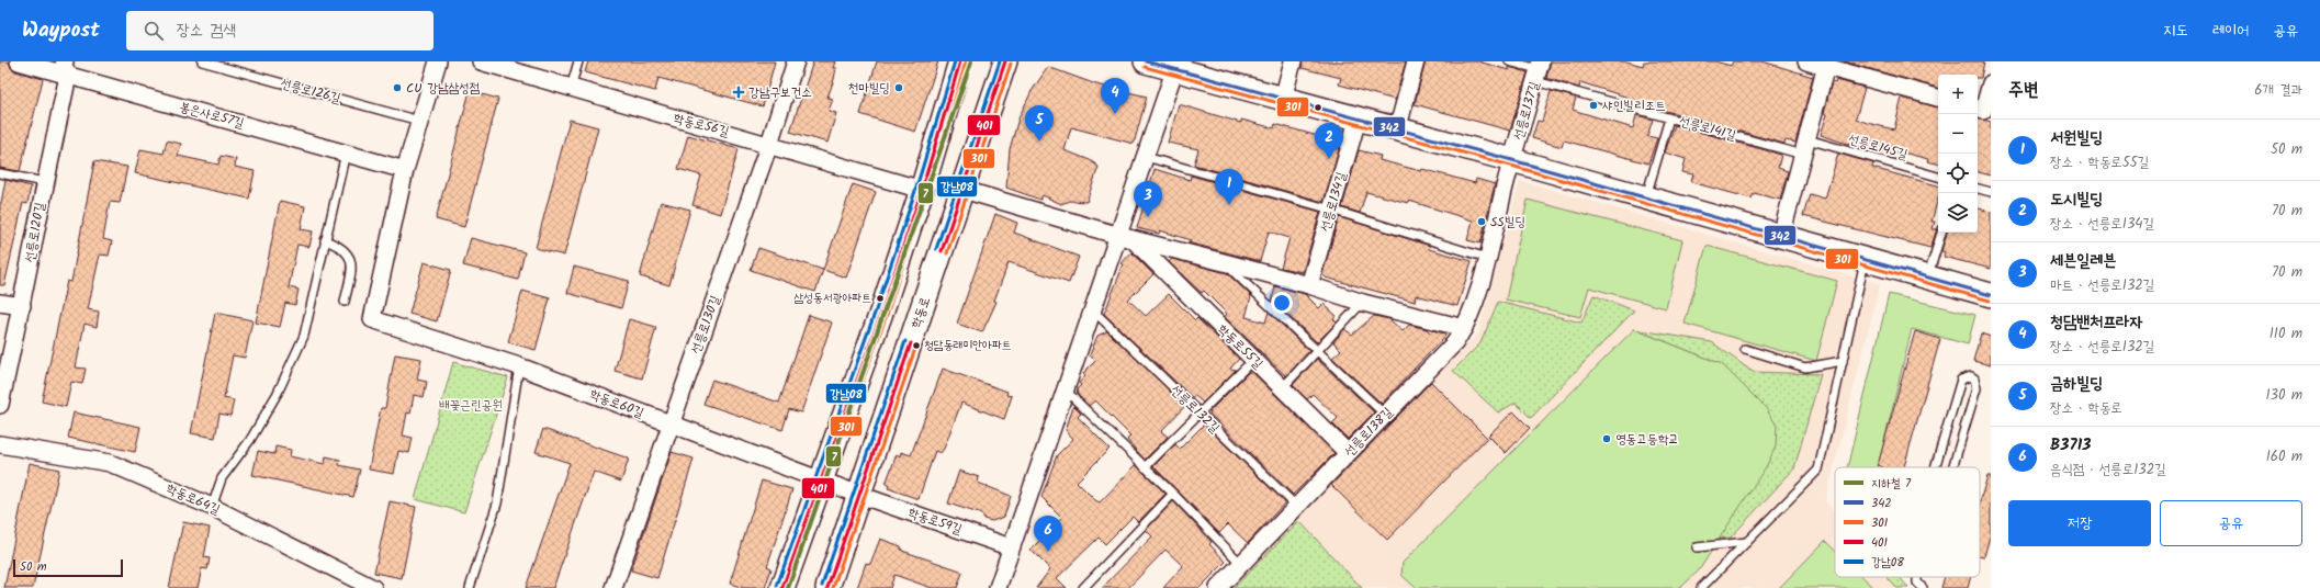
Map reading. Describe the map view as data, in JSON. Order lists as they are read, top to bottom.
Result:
{
  "streets": {
    "main road": ["학동로"],
    "street": [
      "선릉로137길",
      "봉은사로57길",
      "학동로56길",
      "선릉로134길",
      "선릉로120길",
      "선릉로130길",
      "학동로55길",
      "학동로60길",
      "선릉로138길",
      "학동로64길",
      "학동로59길"
    ],
    "lane": [
      "선릉로126길",
      "선릉로141길",
      "선릉로145길",
      "선릉로132길"
    ]
  },
  "crossings": [
    ["선릉로137길", "선릉로141길"],
    ["선릉로137길", "선릉로138길"],
    ["봉은사로57길", "선릉로120길"],
    ["봉은사로57길", "학동로60길"],
    ["학동로56길", "선릉로130길"],
    ["선릉로141길", "선릉로145길"],
    ["선릉로134길", "학동로55길"],
    ["학동로", "학동로55길"],
    ["학동로", "학동로60길"],
    ["학동로", "학동로59길"],
    ["선릉로130길", "학동로60길"],
    ["학동로55길", "선릉로138길"],
    ["학동로60길", "학동로59길"],
    ["선릉로132길", "선릉로138길"]
  ],
  "parks": ["배꽃근린공원"],
  "places": {
    "other": [
      "CU 강남삼성점",
      "천마빌딩",
      "샤인빌리조트",
      "SS빌딩",
      "삼성동서광아파트",
      "청담동래미안아파트",
      "영동고등학교"
    ],
    "health": ["강남구보건소"]
  },
  "lines": [
    "metro line 7",
    "transit line 342",
    "transit line 401",
    "transit line 강남08",
    "transit line 301"
  ],
  "legend": [
    "지하철 7",
    "342",
    "301",
    "401",
    "강남08"
  ],
  "scale_bar": "50 m",
  "page": {
    "header": "Waypost",
    "search": "장소 검색",
    "nav": ["지도", "레이어", "공유"],
    "heading": ["주변", "6개 결과"],
    "map_buttons": ["+", "−"],
    "pins": [
      "4",
      "5",
      "2",
      "1",
      "3",
      "6"
    ],
    "list": [
      {
        "mark": "1",
        "name": "서원빌딩",
        "note": "장소 · 학동로55길",
        "value": "50 m"
      },
      {
        "mark": "2",
        "name": "도시빌딩",
        "note": "장소 · 선릉로134길",
        "value": "70 m"
      },
      {
        "mark": "3",
        "name": "세븐일레븐",
        "note": "마트 · 선릉로132길",
        "value": "70 m"
      },
      {
        "mark": "4",
        "name": "청담밴처프라자",
        "note": "장소 · 선릉로132길",
        "value": "110 m"
      },
      {
        "mark": "5",
        "name": "금하빌딩",
        "note": "장소 · 학동로",
        "value": "130 m"
      },
      {
        "mark": "6",
        "name": "B3713",
        "note": "음식점 · 선릉로132길",
        "value": "160 m"
      }
    ],
    "buttons": ["저장", "공유"],
    "scale": "50 m"
  }
}
